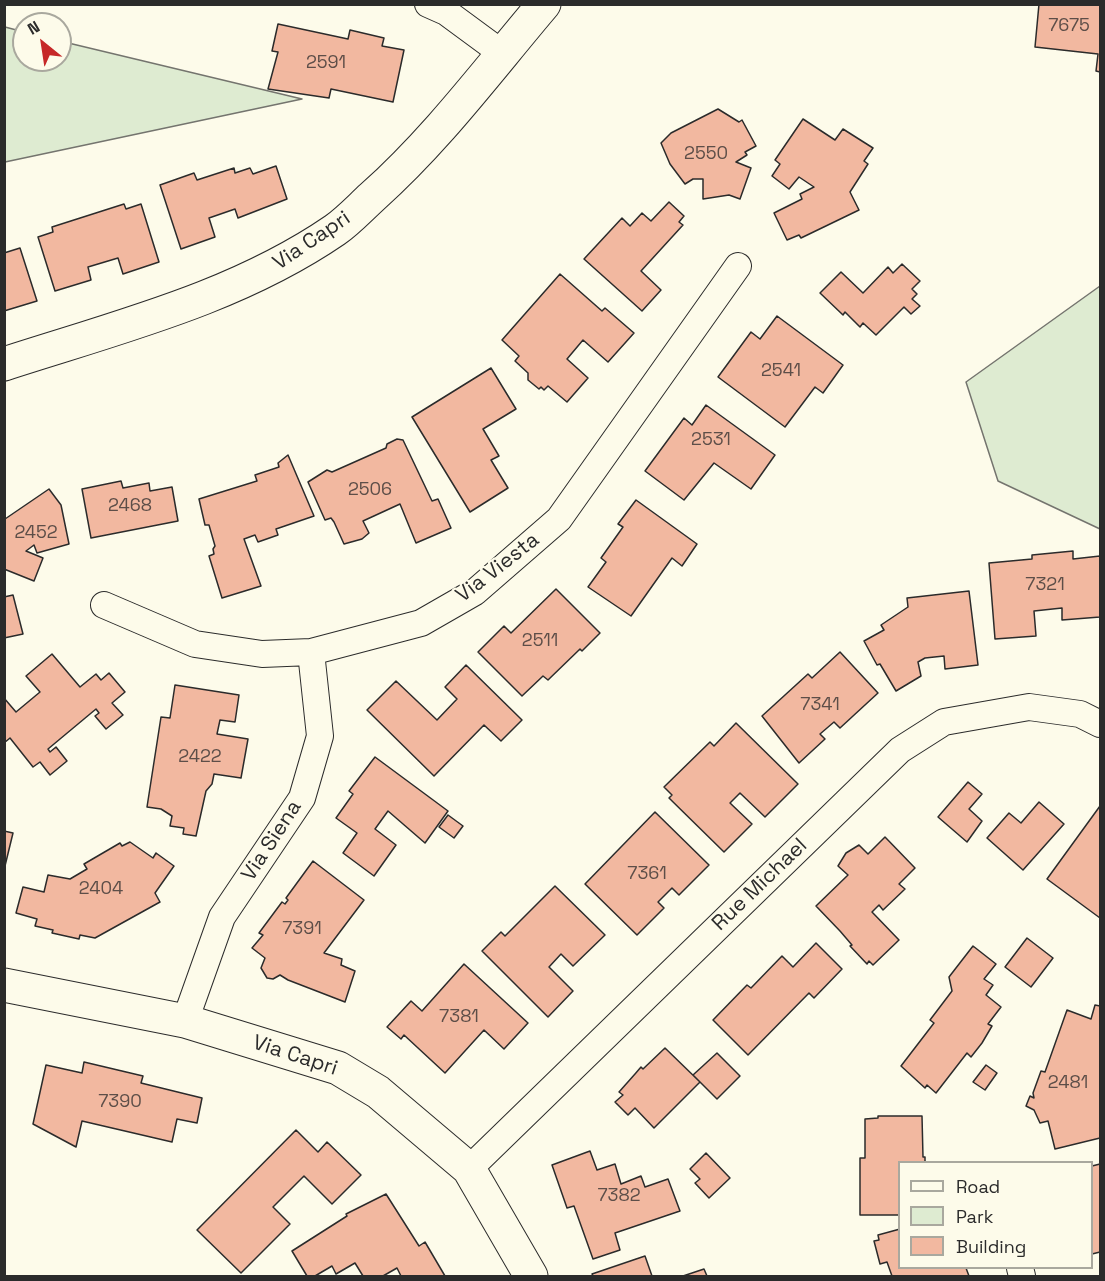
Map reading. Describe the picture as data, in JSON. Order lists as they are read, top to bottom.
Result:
{
  "streets": {
    "street": [
      "Via Capri",
      "Via Viesta",
      "Via Siena",
      "Rue Michael"
    ]
  },
  "crossings": [
    ["Via Capri", "Via Siena"],
    ["Via Capri", "Rue Michael"],
    ["Via Viesta", "Via Siena"]
  ],
  "house_numbers": [
    "7675",
    "2591",
    "2550",
    "2541",
    "2531",
    "2506",
    "2468",
    "2452",
    "7321",
    "2511",
    "7341",
    "2422",
    "7361",
    "2404",
    "7391",
    "7381",
    "2481",
    "7390",
    "7382"
  ],
  "legend": ["Road", "Park", "Building"],
  "north": "top left"
}
